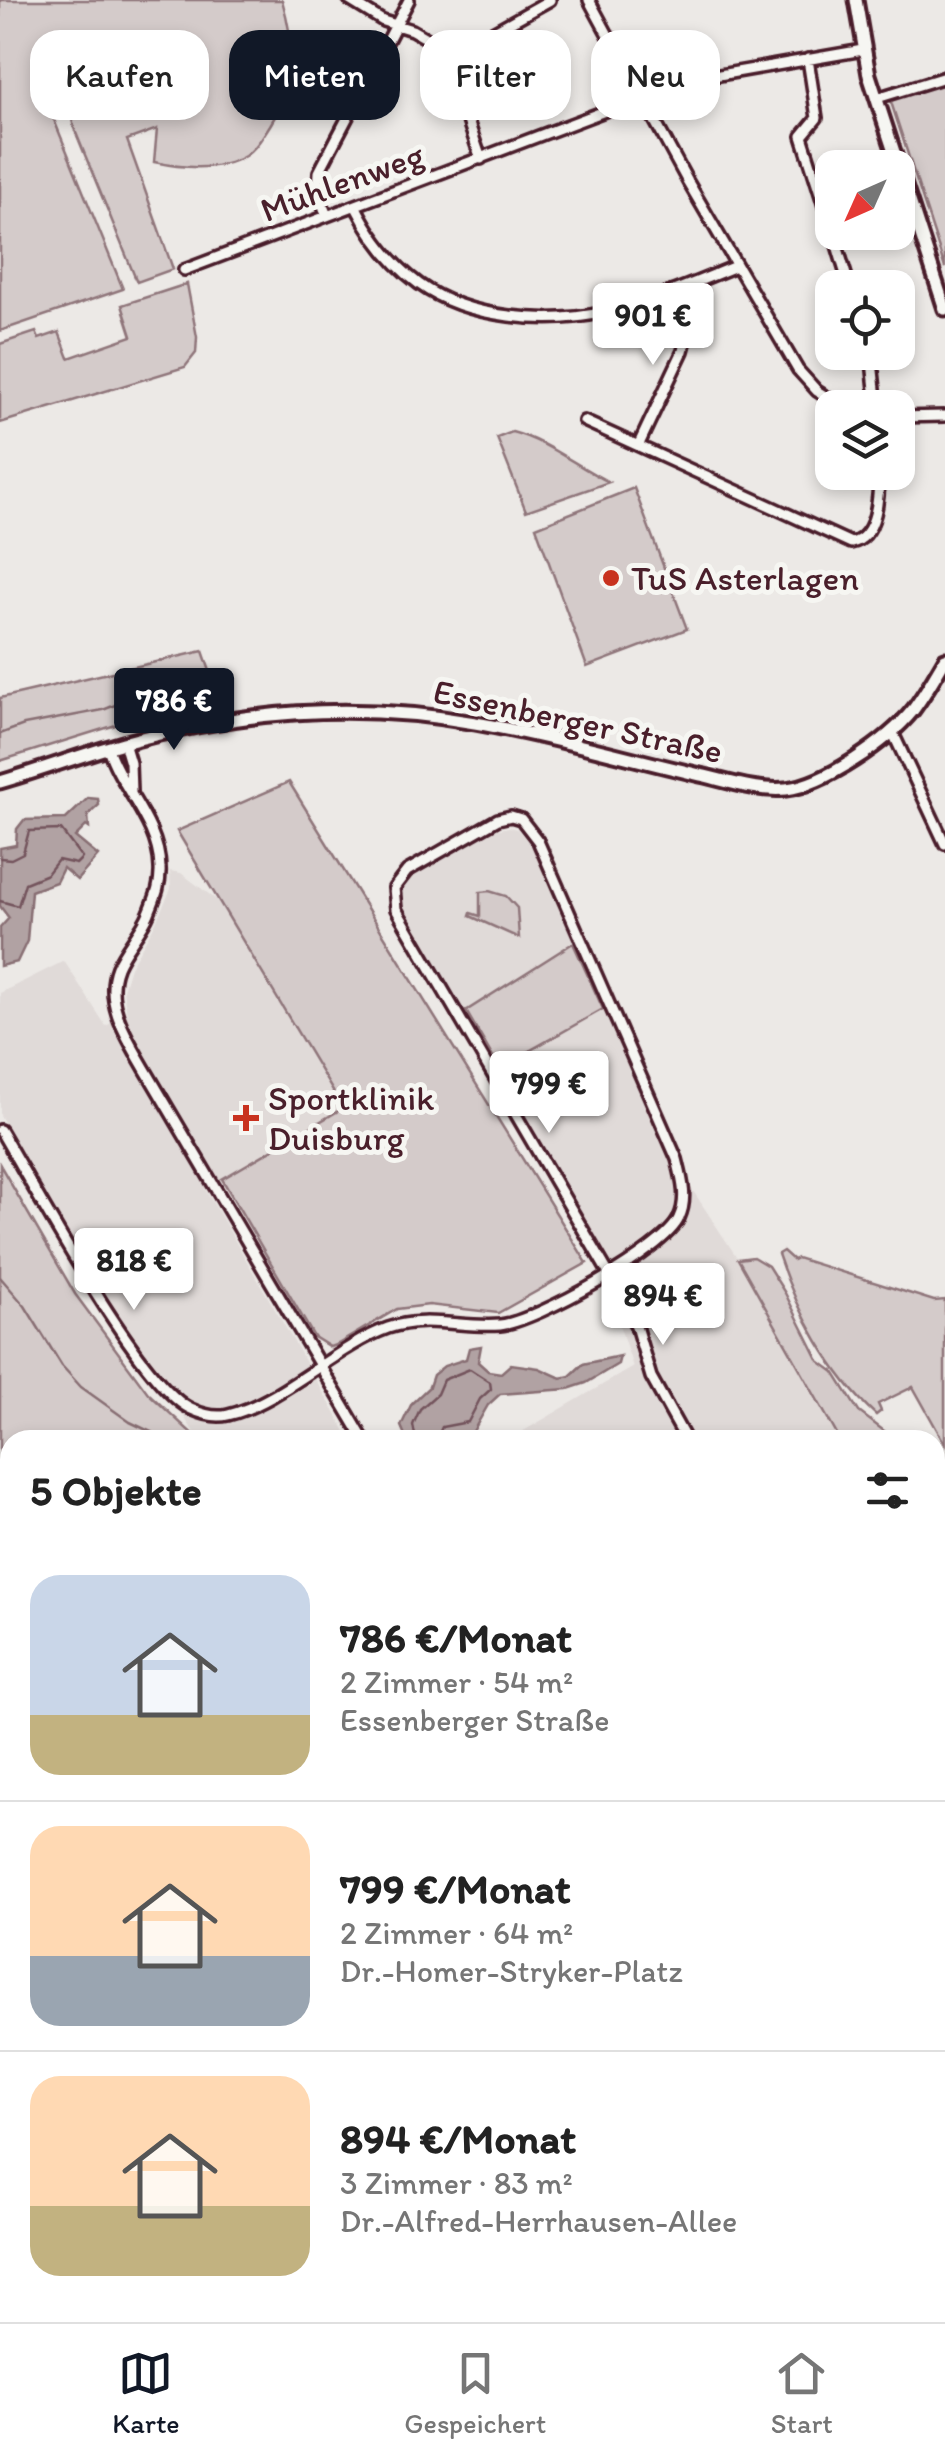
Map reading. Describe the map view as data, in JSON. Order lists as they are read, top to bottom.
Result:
{
  "streets": {
    "main road": ["Essenberger Straße"],
    "street": ["Mühlenweg"]
  },
  "places": {
    "other": ["TuS Asterlagen"],
    "health": ["Sportklinik Duisburg"]
  },
  "north": "bottom left",
  "page": {
    "chip": [
      "Kaufen",
      "Mieten",
      "Filter",
      "Neu"
    ],
    "price": [
      "901 €",
      "786 €",
      "799 €",
      "818 €",
      "894 €"
    ],
    "heading": "5 Objekte",
    "list": [
      {
        "name": "786 €/Monat",
        "note": "2 Zimmer · 54 m² · Essenberger Straße"
      },
      {
        "name": "799 €/Monat",
        "note": "2 Zimmer · 64 m² · Dr.-Homer-Stryker-Platz"
      },
      {
        "name": "894 €/Monat",
        "note": "3 Zimmer · 83 m² · Dr.-Alfred-Herrhausen-Allee"
      }
    ],
    "tabs": ["Karte", "Gespeichert", "Start"]
  }
}
